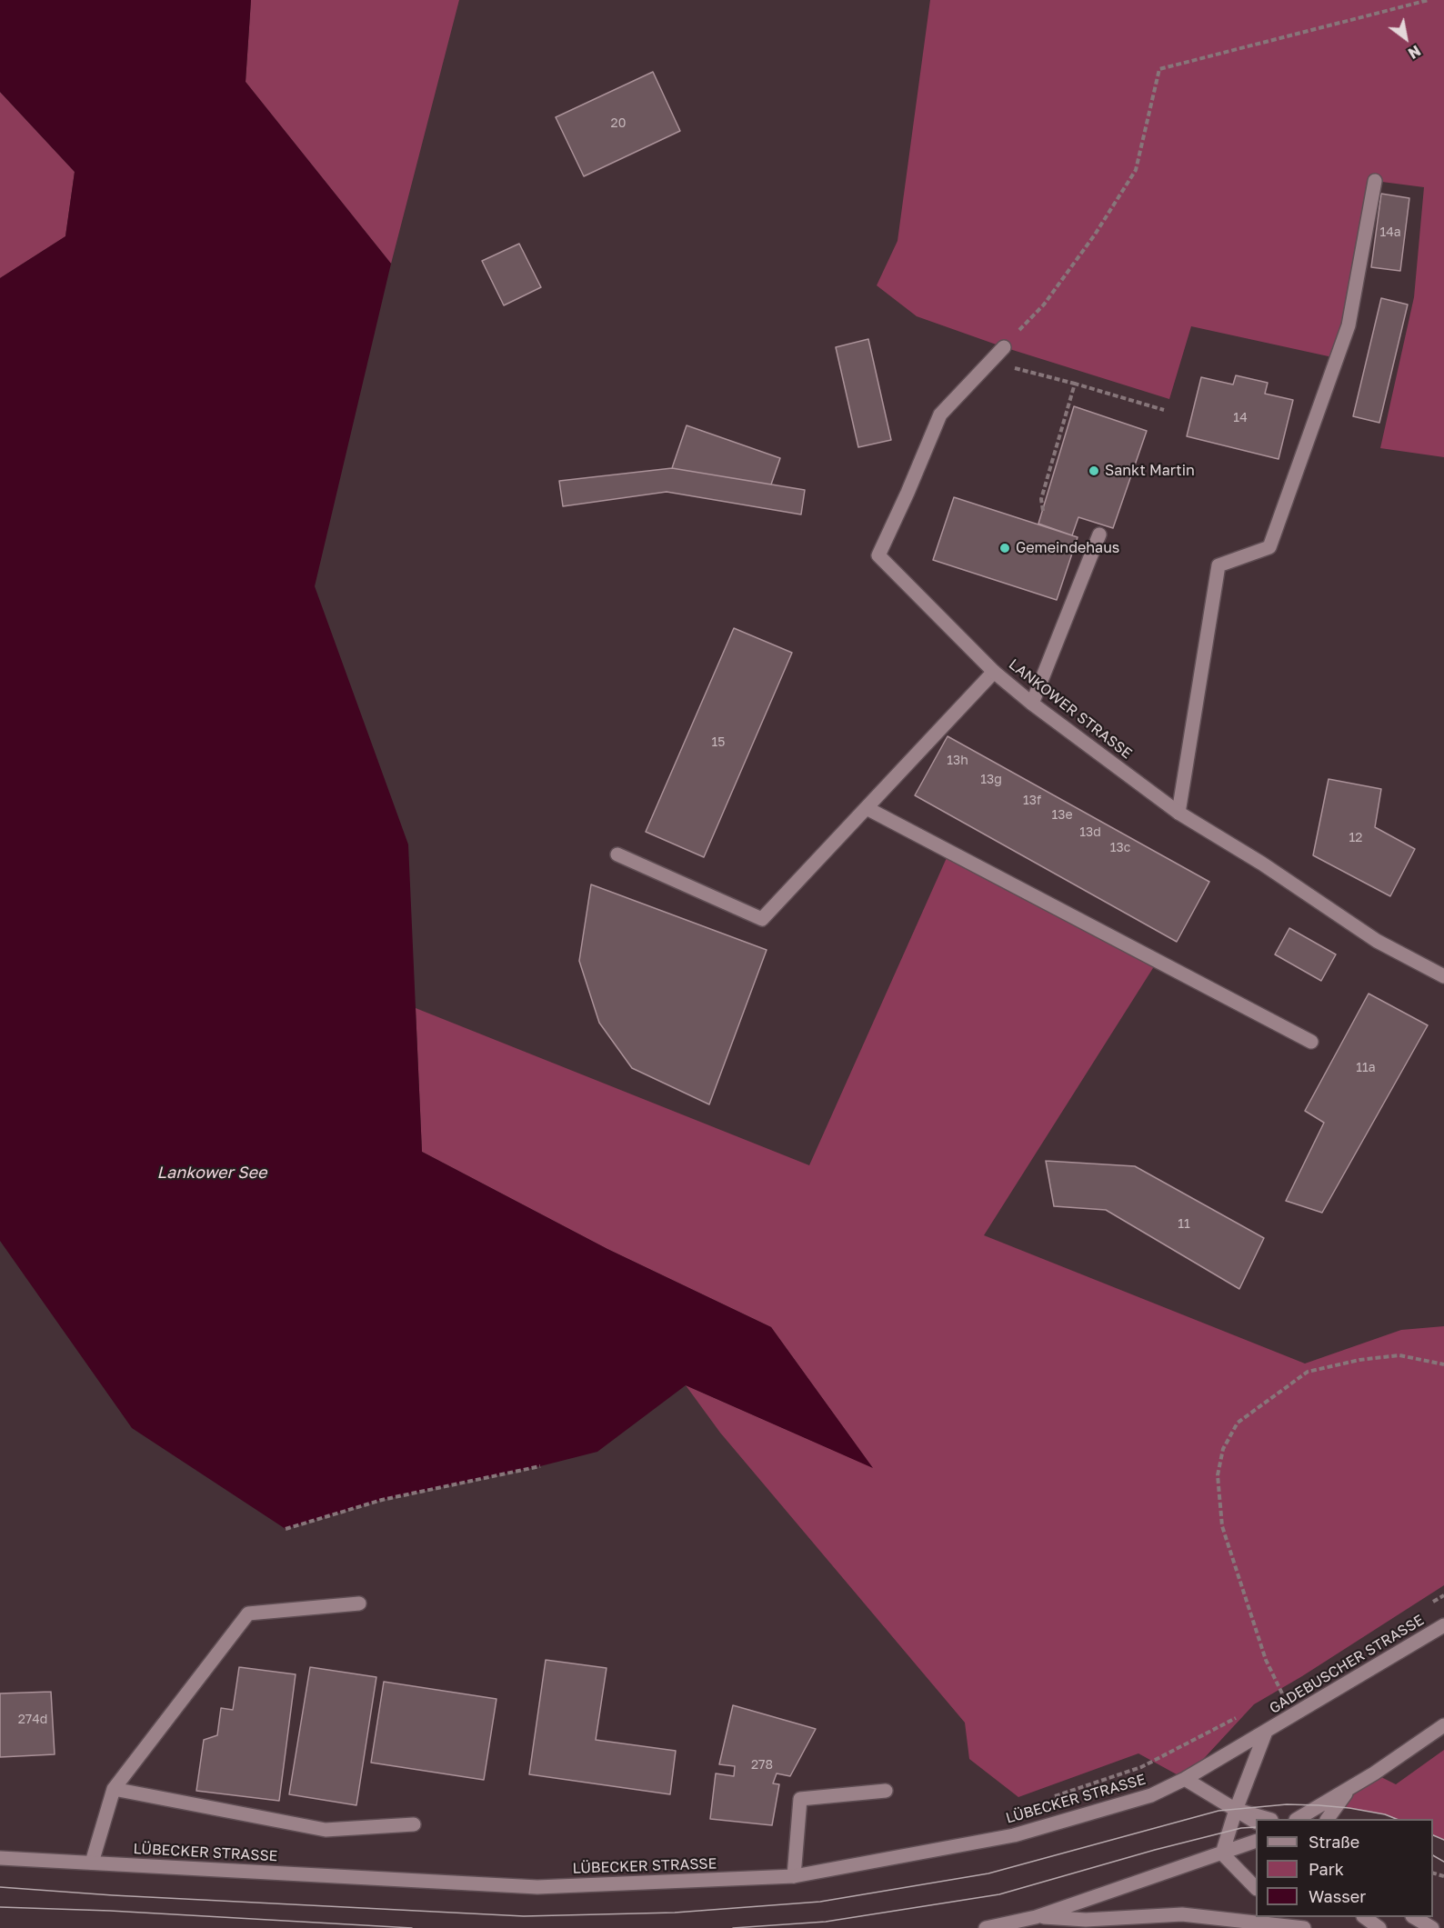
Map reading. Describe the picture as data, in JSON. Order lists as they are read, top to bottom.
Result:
{
  "streets": {
    "street": ["LANKOWER STRASSE", "GADEBUSCHER STRASSE", "LÜBECKER STRASSE"]
  },
  "crossings": [
    ["GADEBUSCHER STRASSE", "LÜBECKER STRASSE"]
  ],
  "water": ["Lankower See"],
  "places": ["Sankt Martin", "Gemeindehaus"],
  "house_numbers": [
    "20",
    "14a",
    "14",
    "15",
    "13h",
    "13g",
    "13f",
    "13e",
    "13d",
    "12",
    "13c",
    "11a",
    "11",
    "274d",
    "278"
  ],
  "legend": ["Straße", "Park", "Wasser"],
  "north": "bottom right"
}
